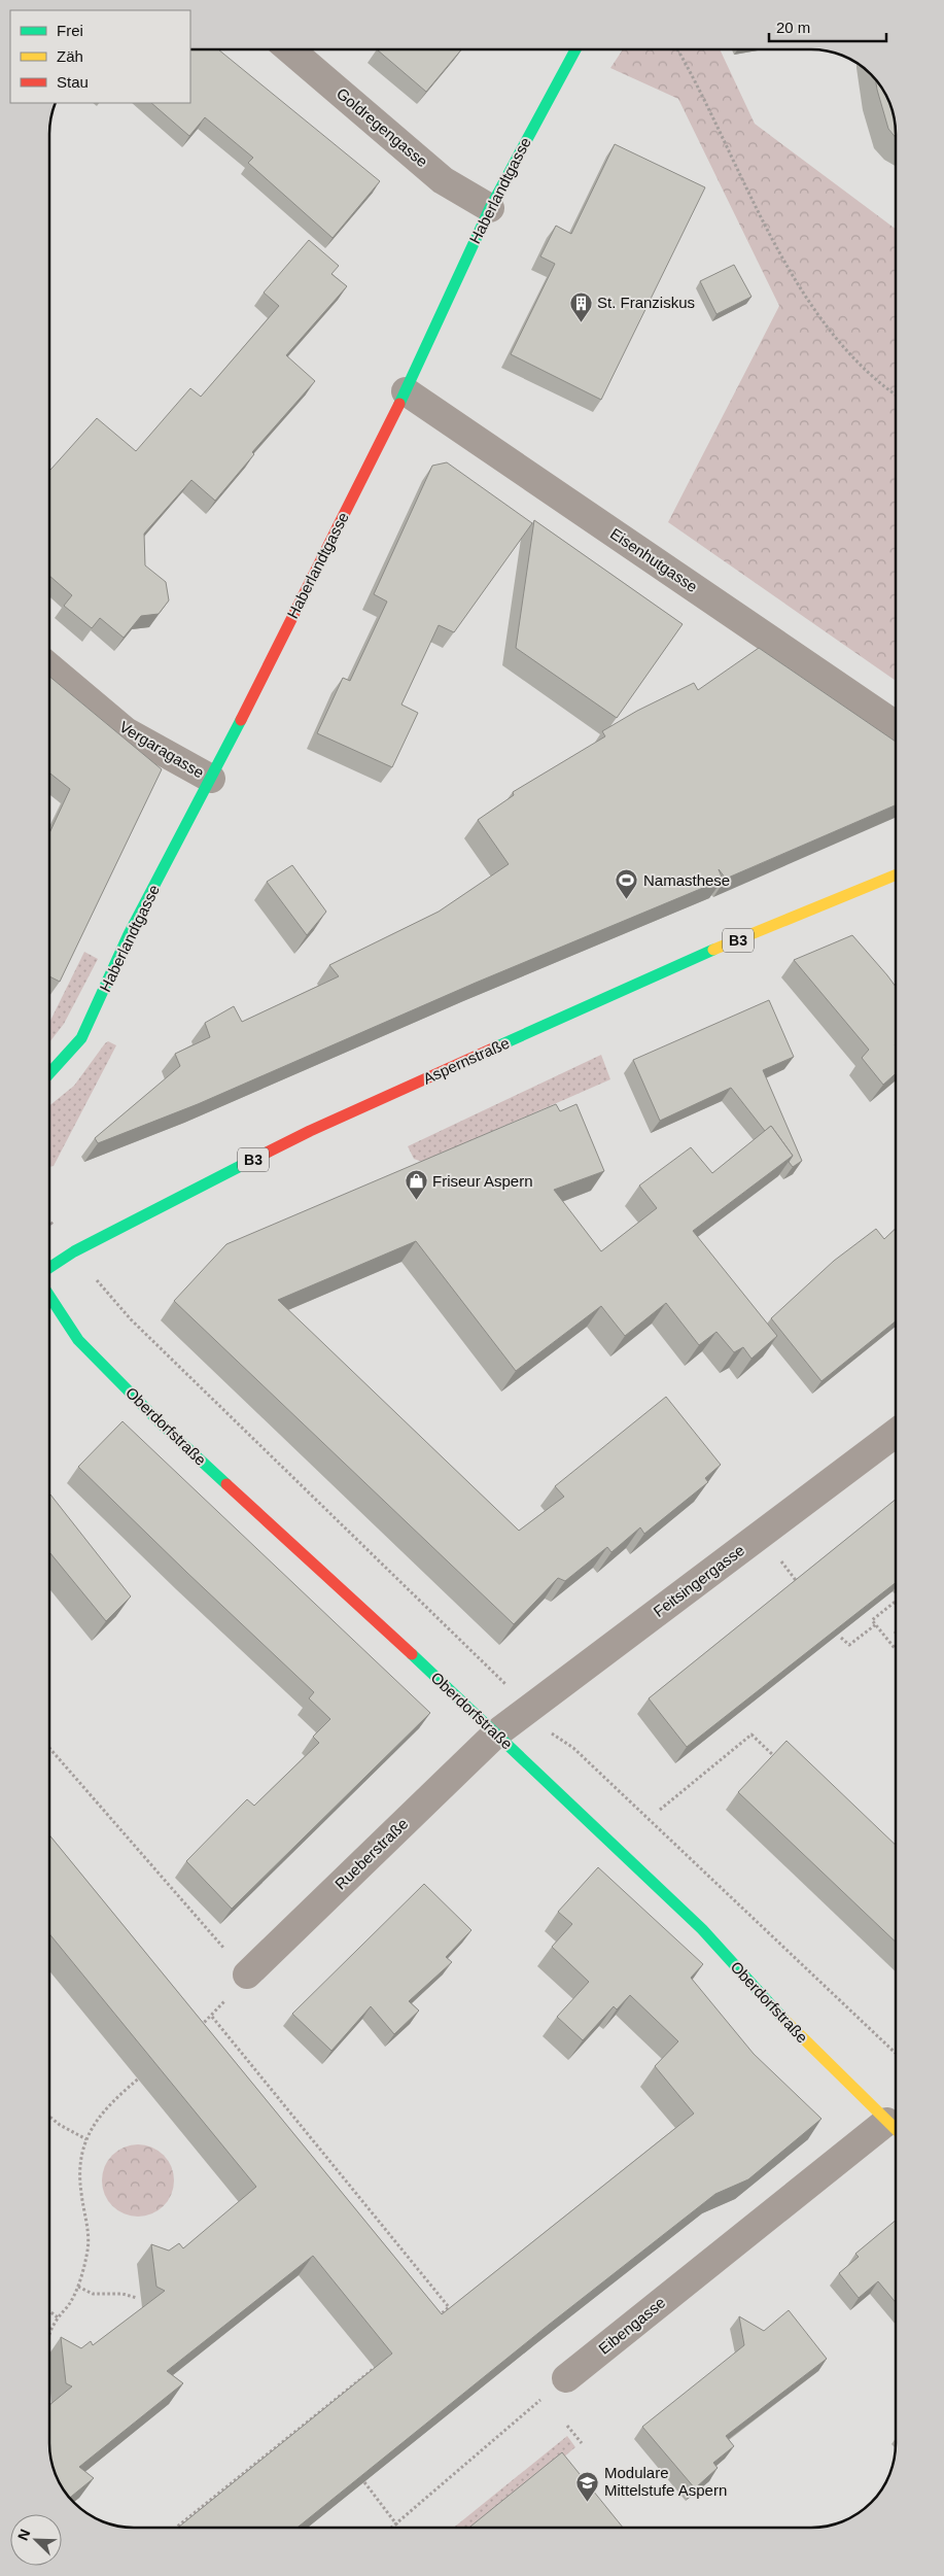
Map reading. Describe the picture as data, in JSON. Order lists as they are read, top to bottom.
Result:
{
  "streets": {
    "street": [
      "Goldregengasse",
      "Haberlandtgasse",
      "Eisenhutgasse",
      "Vergaragasse",
      "B3",
      "Aspernstraße",
      "Oberdorfstraße",
      "Feitsingergasse",
      "Rueberstraße",
      "Eibengasse"
    ]
  },
  "crossings": [
    ["Goldregengasse", "Haberlandtgasse"],
    ["Haberlandtgasse", "Eisenhutgasse"],
    ["Haberlandtgasse", "Vergaragasse"],
    ["Oberdorfstraße", "Feitsingergasse"],
    ["Oberdorfstraße", "Rueberstraße"],
    ["Oberdorfstraße", "Eibengasse"],
    ["Feitsingergasse", "Rueberstraße"]
  ],
  "places": {
    "building": ["St. Franziskus"],
    "sports": ["Namasthese"],
    "shop": ["Friseur Aspern"],
    "school or university": ["Modulare Mittelstufe Aspern"]
  },
  "legend": ["Frei", "Zäh", "Stau"],
  "scale_bar": "20 m",
  "north": "top left"
}
